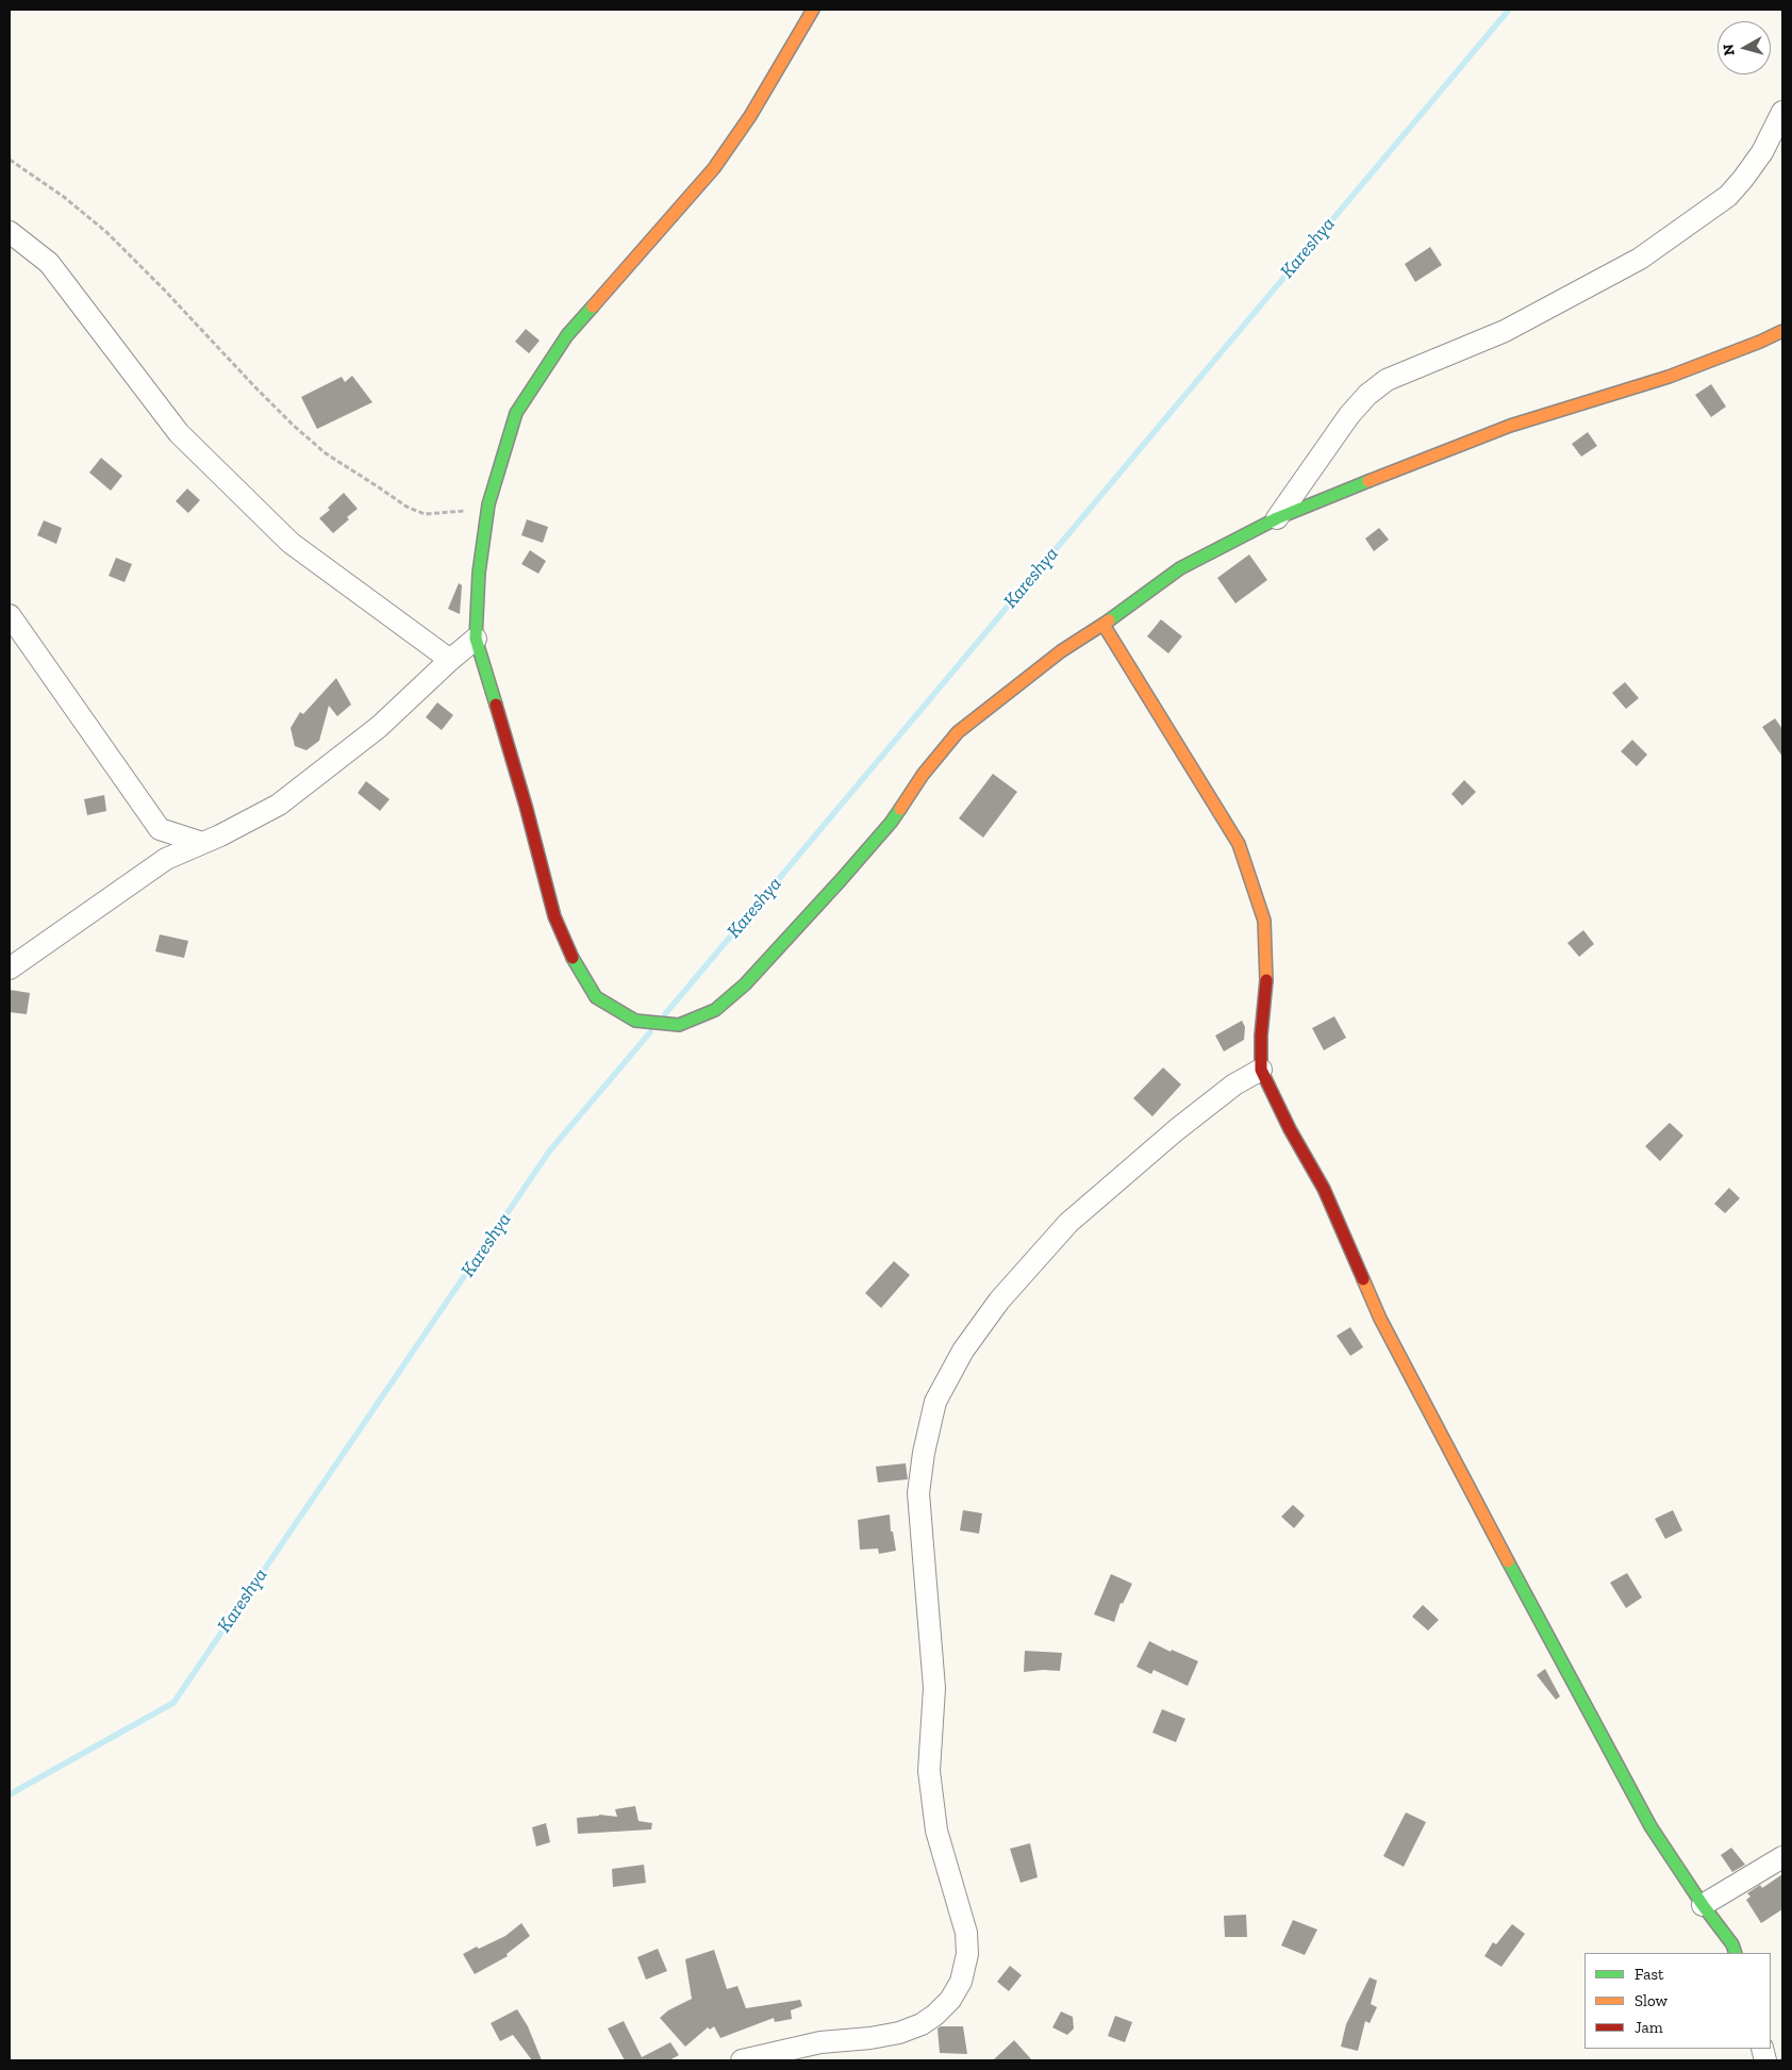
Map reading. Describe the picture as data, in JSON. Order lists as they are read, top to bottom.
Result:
{
  "water": ["Kareshya"],
  "legend": ["Fast", "Slow", "Jam"],
  "north": "left"
}
